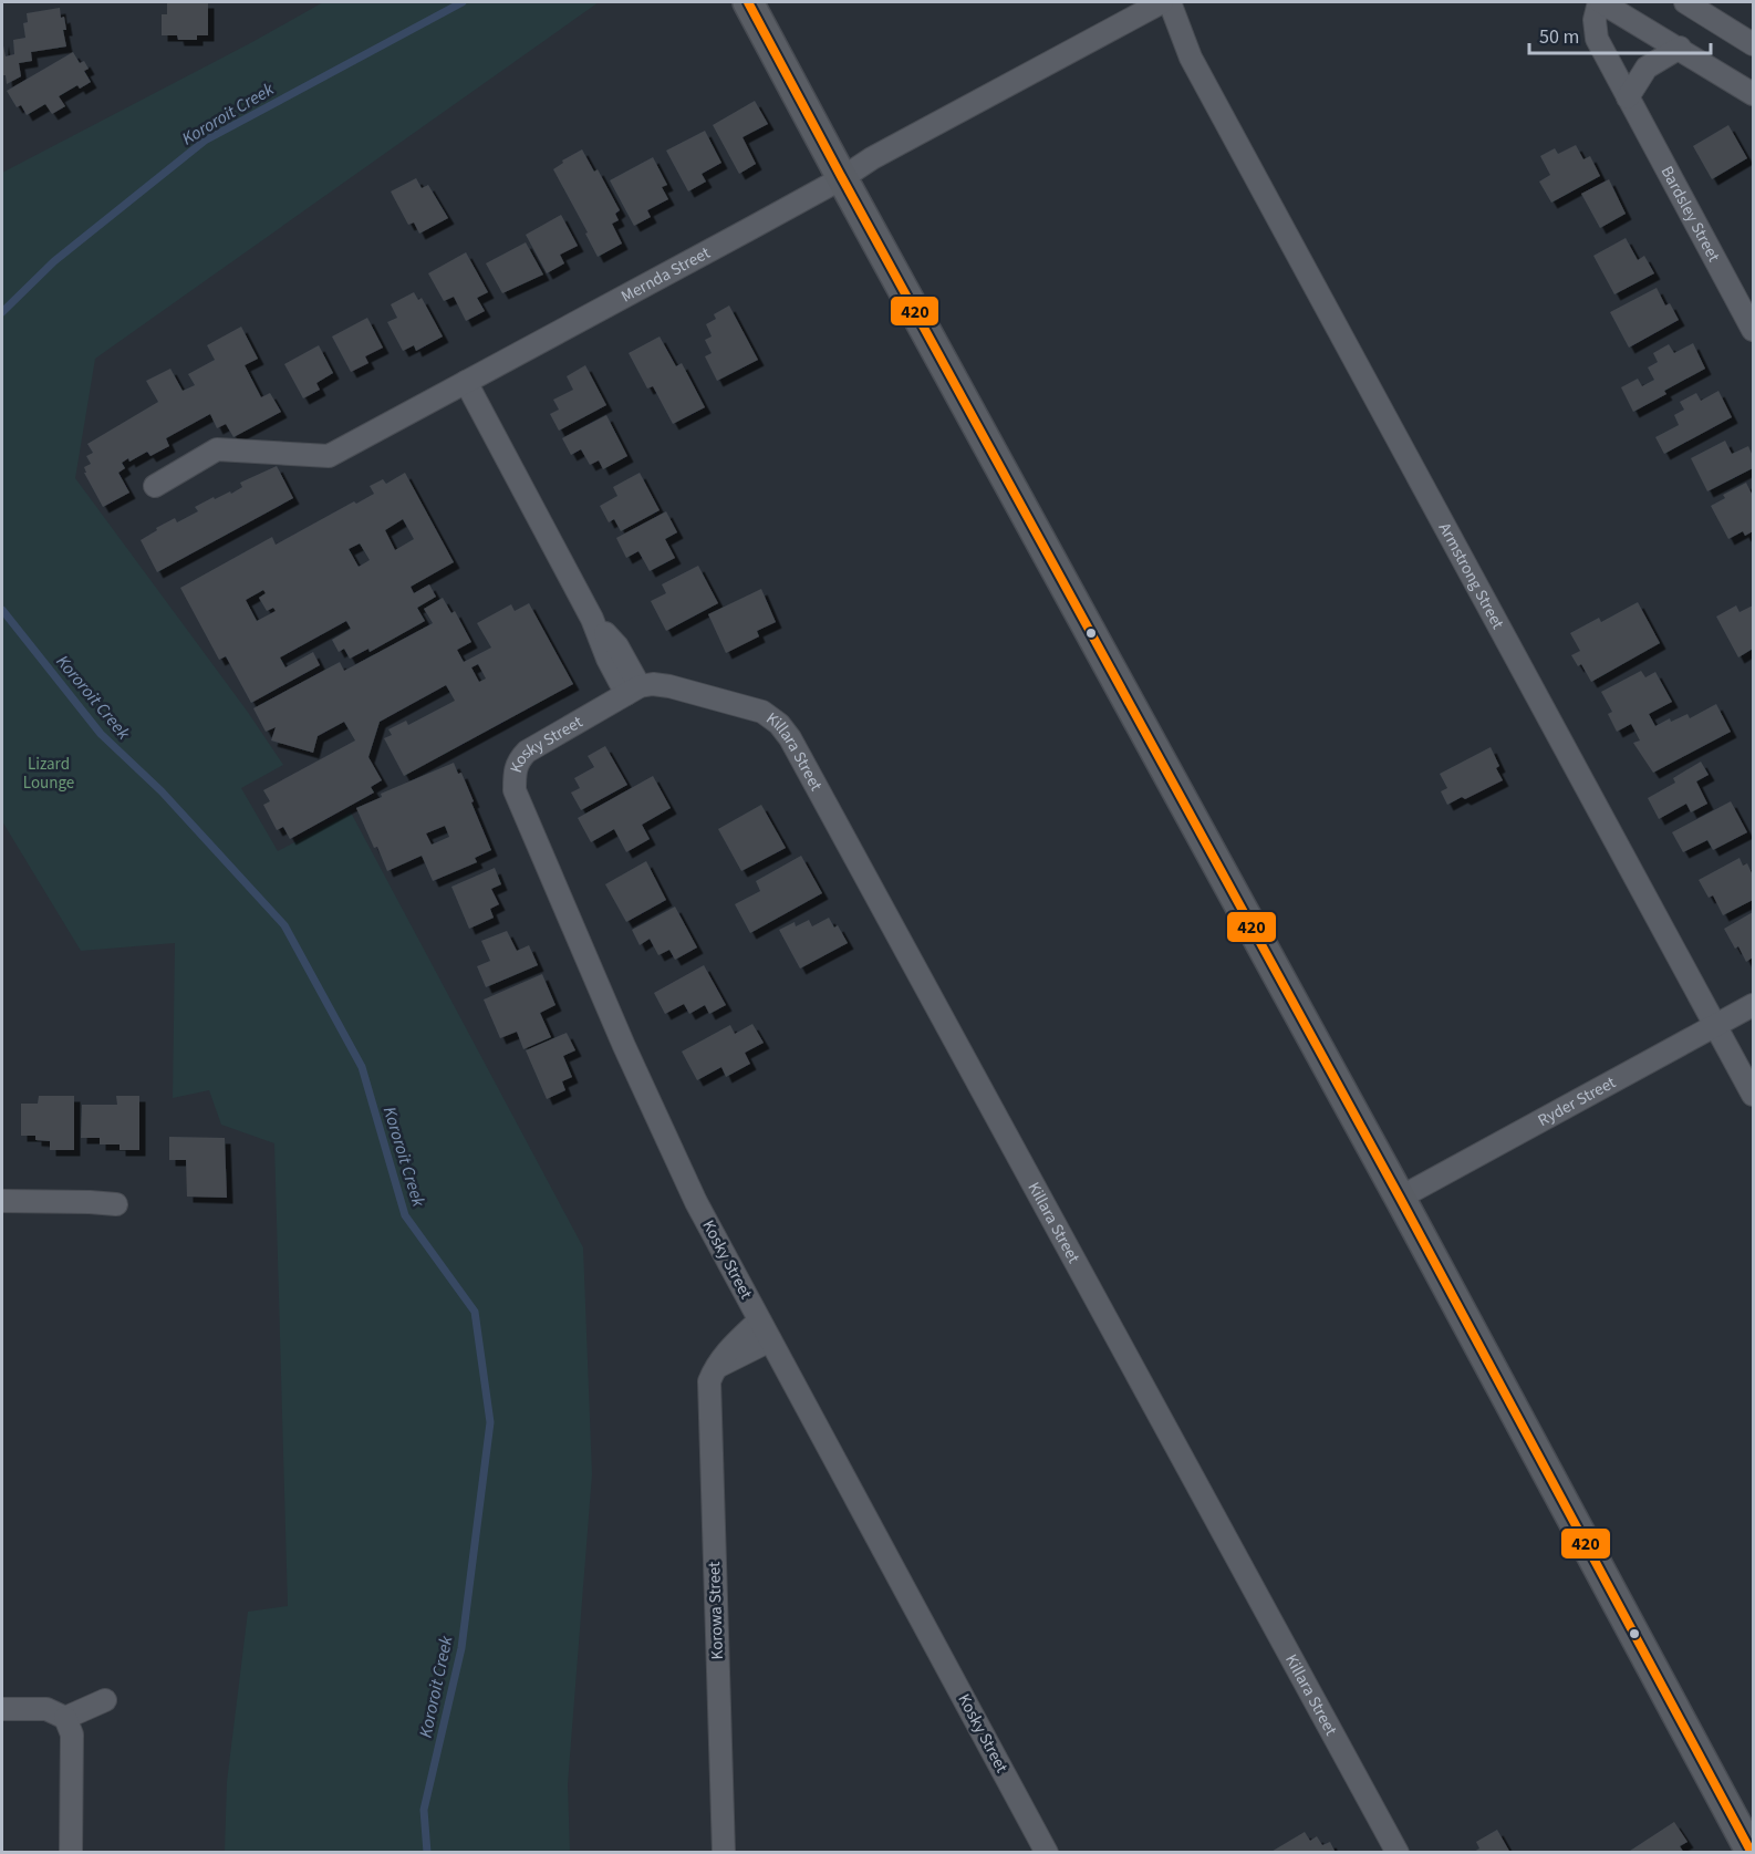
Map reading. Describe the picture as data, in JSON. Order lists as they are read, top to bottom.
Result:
{
  "streets": {
    "street": [
      "Bardsley Street",
      "Mernda Street",
      "Armstrong Street",
      "Kosky Street",
      "Killara Street",
      "Ryder Street",
      "Korowa Street"
    ]
  },
  "crossings": [
    ["Mernda Street", "Armstrong Street"],
    ["Armstrong Street", "Ryder Street"],
    ["Kosky Street", "Killara Street"],
    ["Kosky Street", "Korowa Street"]
  ],
  "water": ["Kororoit Creek"],
  "parks": ["Lizard Lounge"],
  "lines": ["transit line 420"],
  "scale_bar": "50 m"
}
